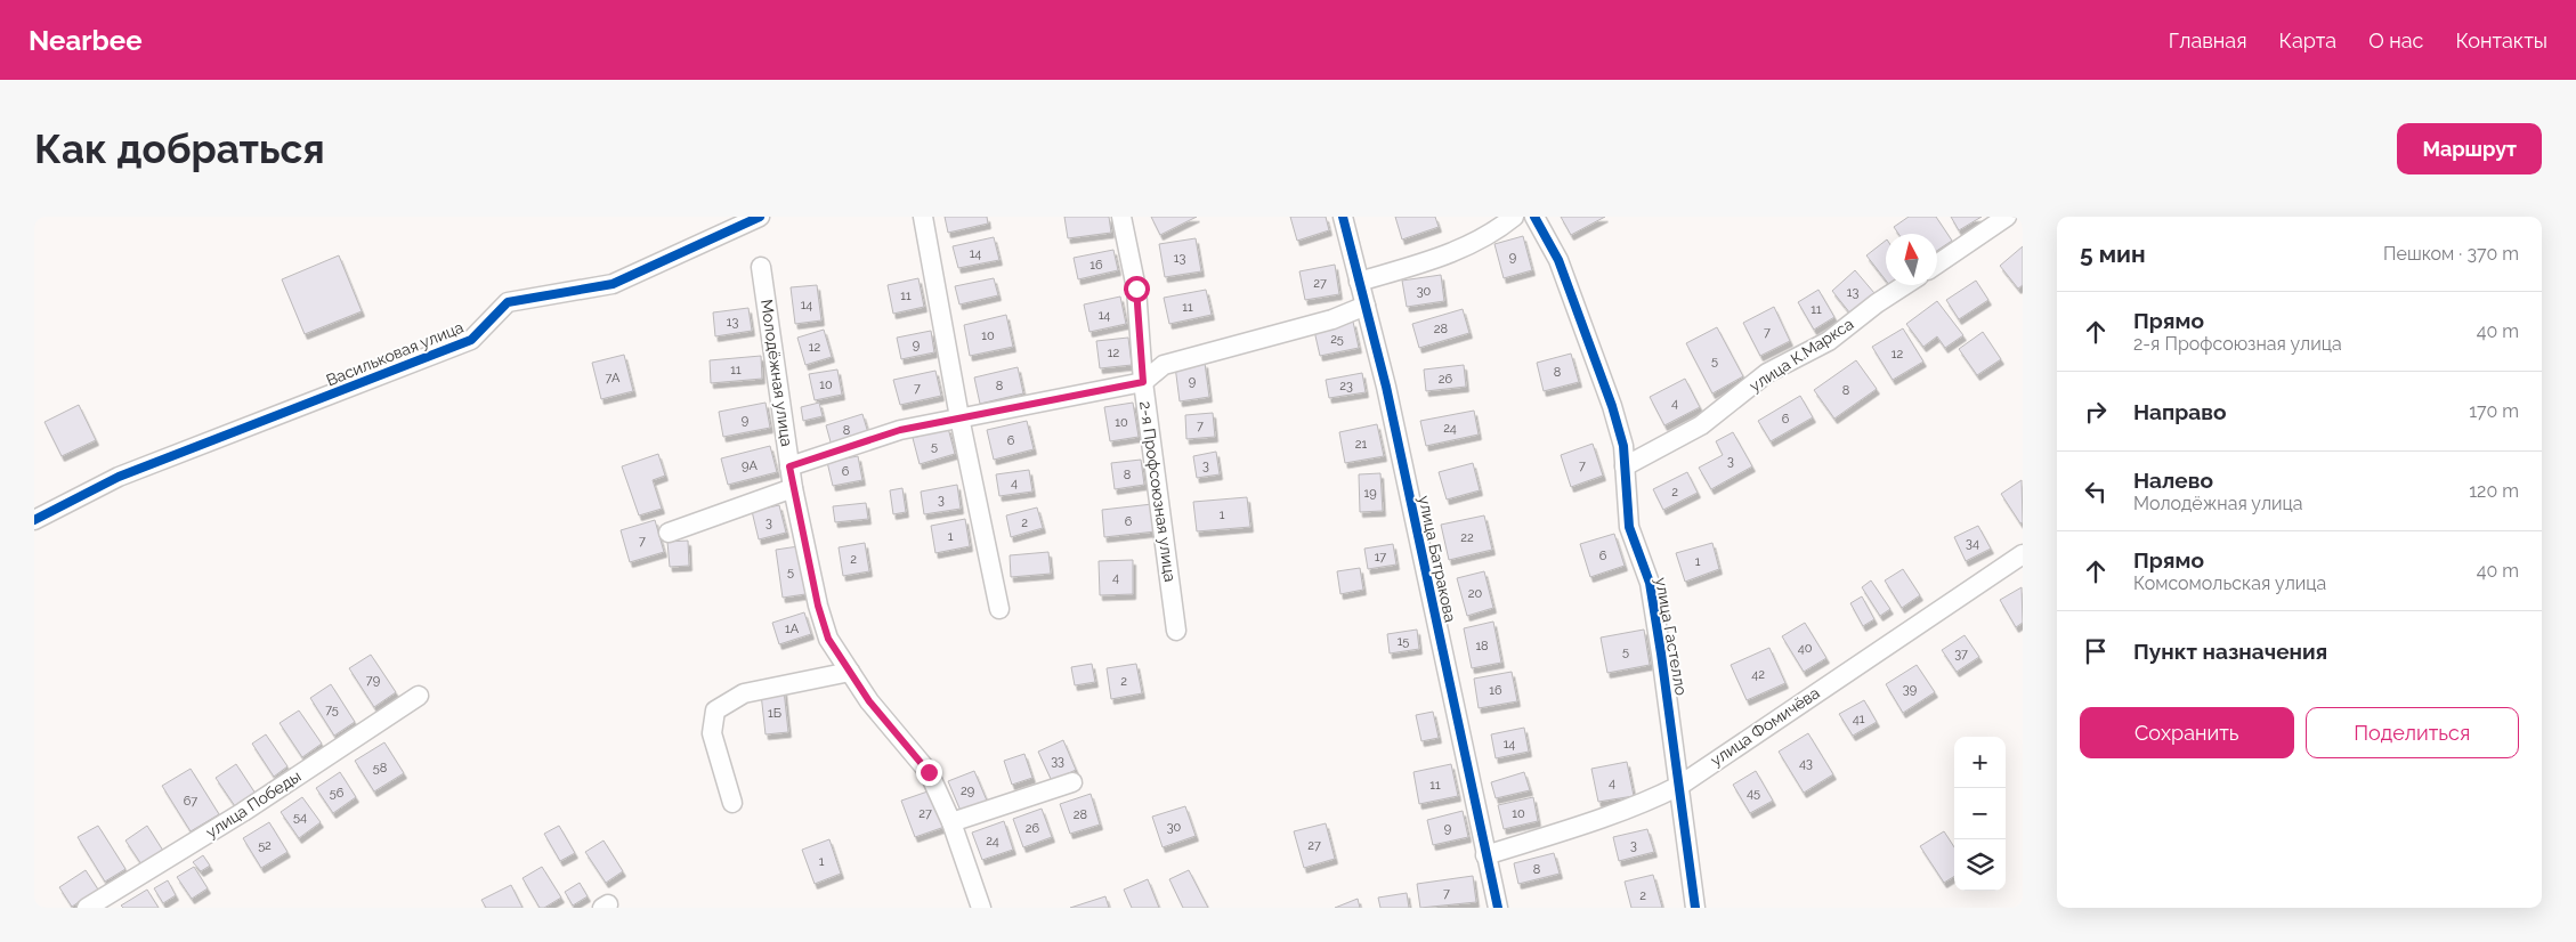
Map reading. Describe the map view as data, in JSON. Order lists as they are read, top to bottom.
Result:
{
  "streets": {
    "street": [
      "Васильковая улица",
      "улица К.Маркса",
      "Молодёжная улица",
      "2-я Профсоюзная улица",
      "улица Батракова",
      "улица Гастелло",
      "улица Фомичёва",
      "улица Победы"
    ]
  },
  "crossings": [
    ["улица К.Маркса", "улица Гастелло"],
    ["улица Батракова", "улица Фомичёва"],
    ["улица Гастелло", "улица Фомичёва"]
  ],
  "house_numbers": [
    "14",
    "9",
    "13",
    "16",
    "27",
    "30",
    "13",
    "11",
    "14",
    "11",
    "11",
    "14",
    "13",
    "28",
    "7",
    "10",
    "25",
    "9",
    "12",
    "12",
    "12",
    "5",
    "11",
    "8",
    "7А",
    "26",
    "9",
    "10",
    "8",
    "23",
    "7",
    "8",
    "4",
    "6",
    "9",
    "10",
    "7",
    "24",
    "8",
    "6",
    "21",
    "5",
    "3",
    "9А",
    "3",
    "7",
    "6",
    "8",
    "4",
    "2",
    "19",
    "3",
    "1",
    "6",
    "3",
    "2",
    "1",
    "22",
    "7",
    "34",
    "6",
    "17",
    "2",
    "1",
    "5",
    "4",
    "20",
    "1А",
    "15",
    "18",
    "40",
    "5",
    "37",
    "42",
    "79",
    "2",
    "39",
    "16",
    "75",
    "1Б",
    "41",
    "14",
    "33",
    "43",
    "58",
    "4",
    "11",
    "29",
    "56",
    "45",
    "67",
    "27",
    "10",
    "28",
    "54",
    "30",
    "26",
    "9",
    "24",
    "52",
    "27",
    "3",
    "1",
    "8",
    "7",
    "2"
  ],
  "north": "top",
  "page": {
    "header": "Nearbee",
    "nav": [
      "Главная",
      "Карта",
      "О нас",
      "Контакты"
    ],
    "buttons": [
      "Маршрут",
      ["Сохранить", "Поделиться"]
    ],
    "title": "Как добраться",
    "heading": ["5 мин", "Пешком · 370 m"],
    "list": [
      ["Прямо", "2-я Профсоюзная улица", "40 m"],
      ["Направо", "170 m"],
      ["Налево", "Молодёжная улица", "120 m"],
      ["Прямо", "Комсомольская улица", "40 m"],
      "Пункт назначения"
    ],
    "map_buttons": ["+", "−"]
  }
}
